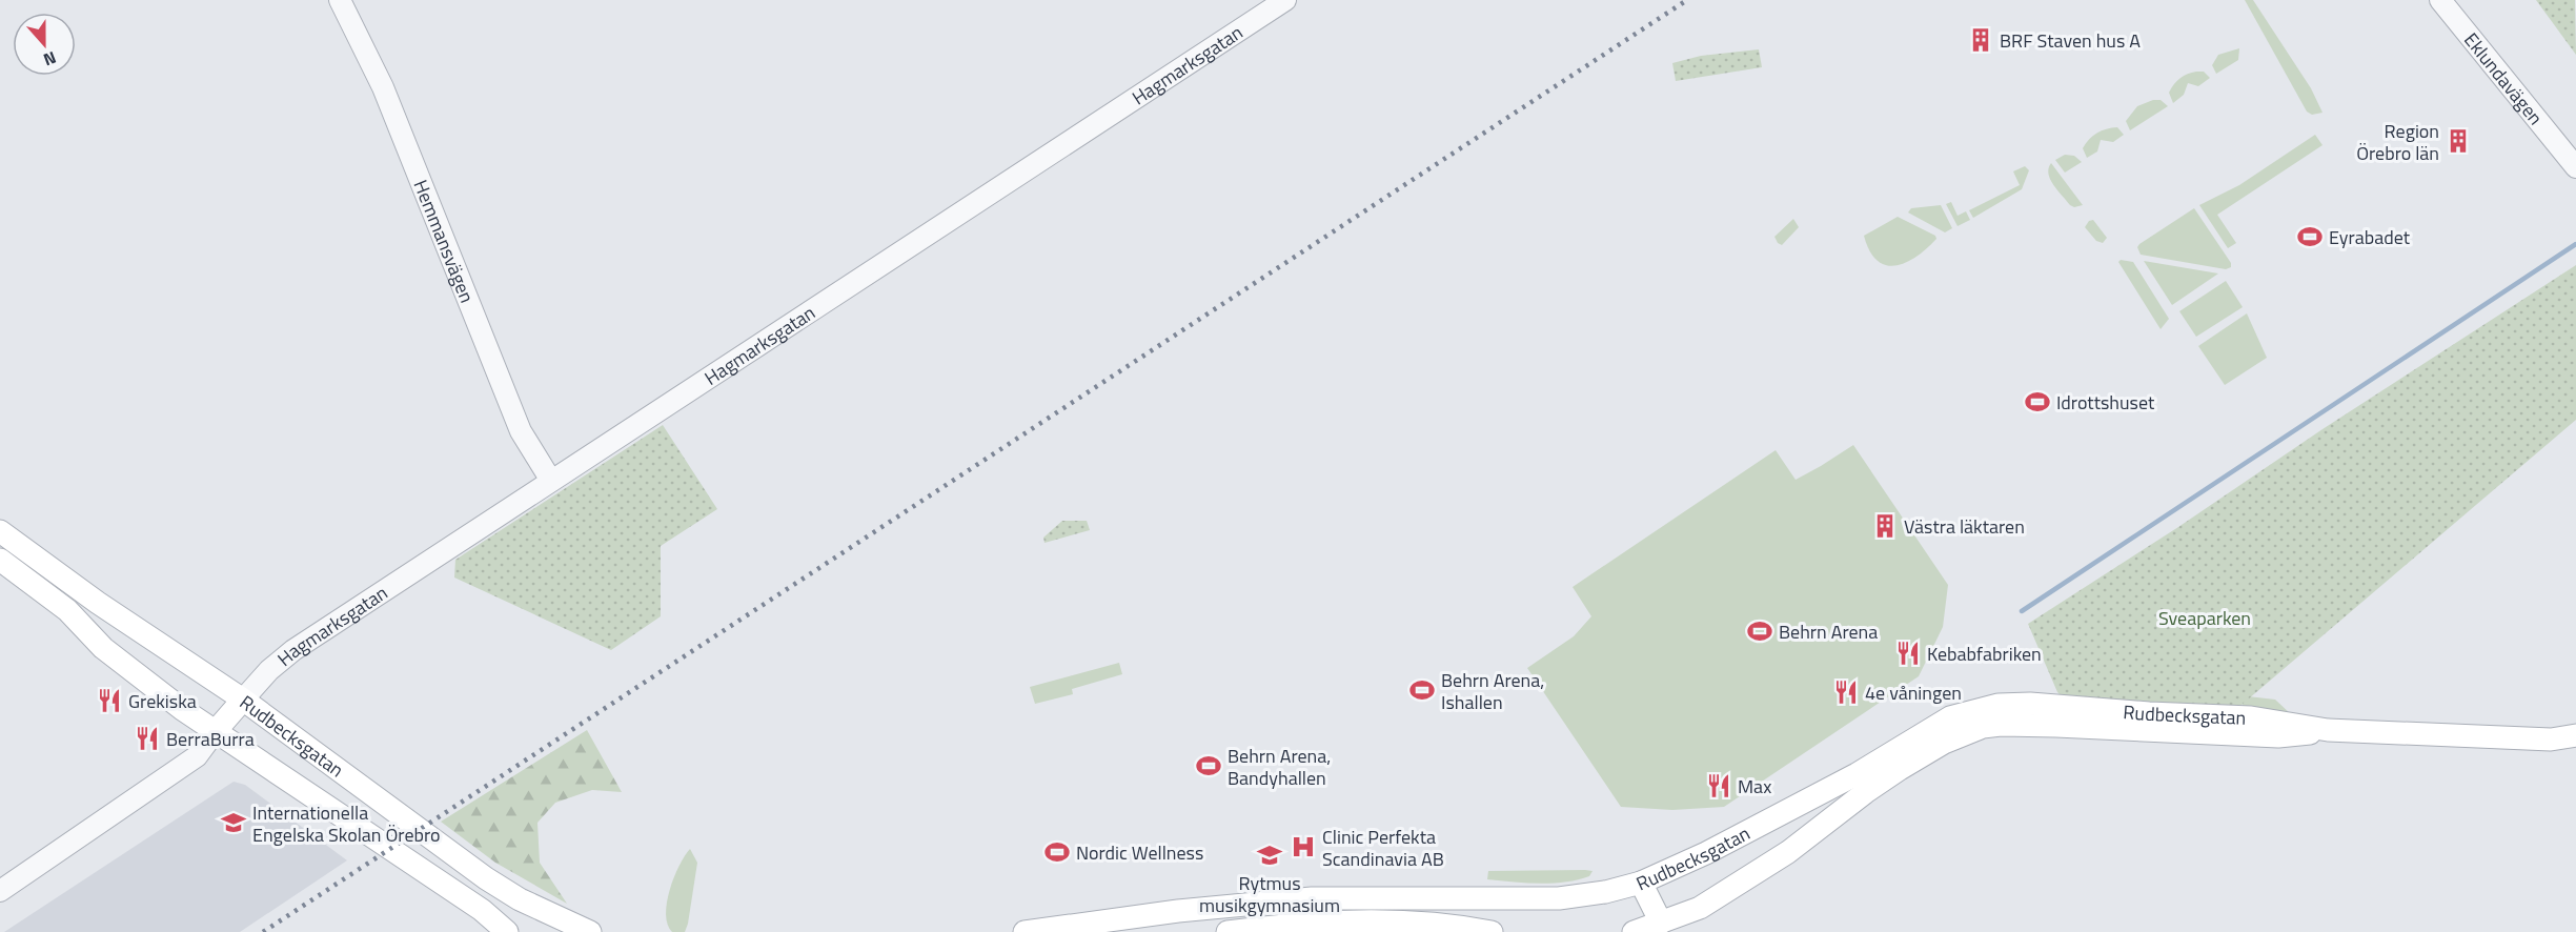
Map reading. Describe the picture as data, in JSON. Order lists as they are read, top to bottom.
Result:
{
  "streets": {
    "main road": ["Rudbecksgatan"],
    "street": ["Hagmarksgatan", "Eklundavägen", "Hemmansvägen"]
  },
  "crossings": [
    ["Hagmarksgatan", "Hemmansvägen"],
    ["Hagmarksgatan", "Rudbecksgatan"]
  ],
  "parks": ["Sveaparken"],
  "places": {
    "building": ["BRF Staven hus A", "Region Örebro län", "Västra läktaren"],
    "sports": [
      "Eyrabadet",
      "Idrottshuset",
      "Behrn Arena",
      "Behrn Arena, Ishallen",
      "Behrn Arena, Bandyhallen",
      "Nordic Wellness"
    ],
    "restaurant": [
      "Kebabfabriken",
      "4e våningen",
      "Grekiska",
      "BerraBurra",
      "Max"
    ],
    "school or university": ["Internationella Engelska Skolan Örebro", "Rytmus musikgymnasium"],
    "hospital": ["Clinic Perfekta Scandinavia AB"]
  },
  "north": "bottom"
}
